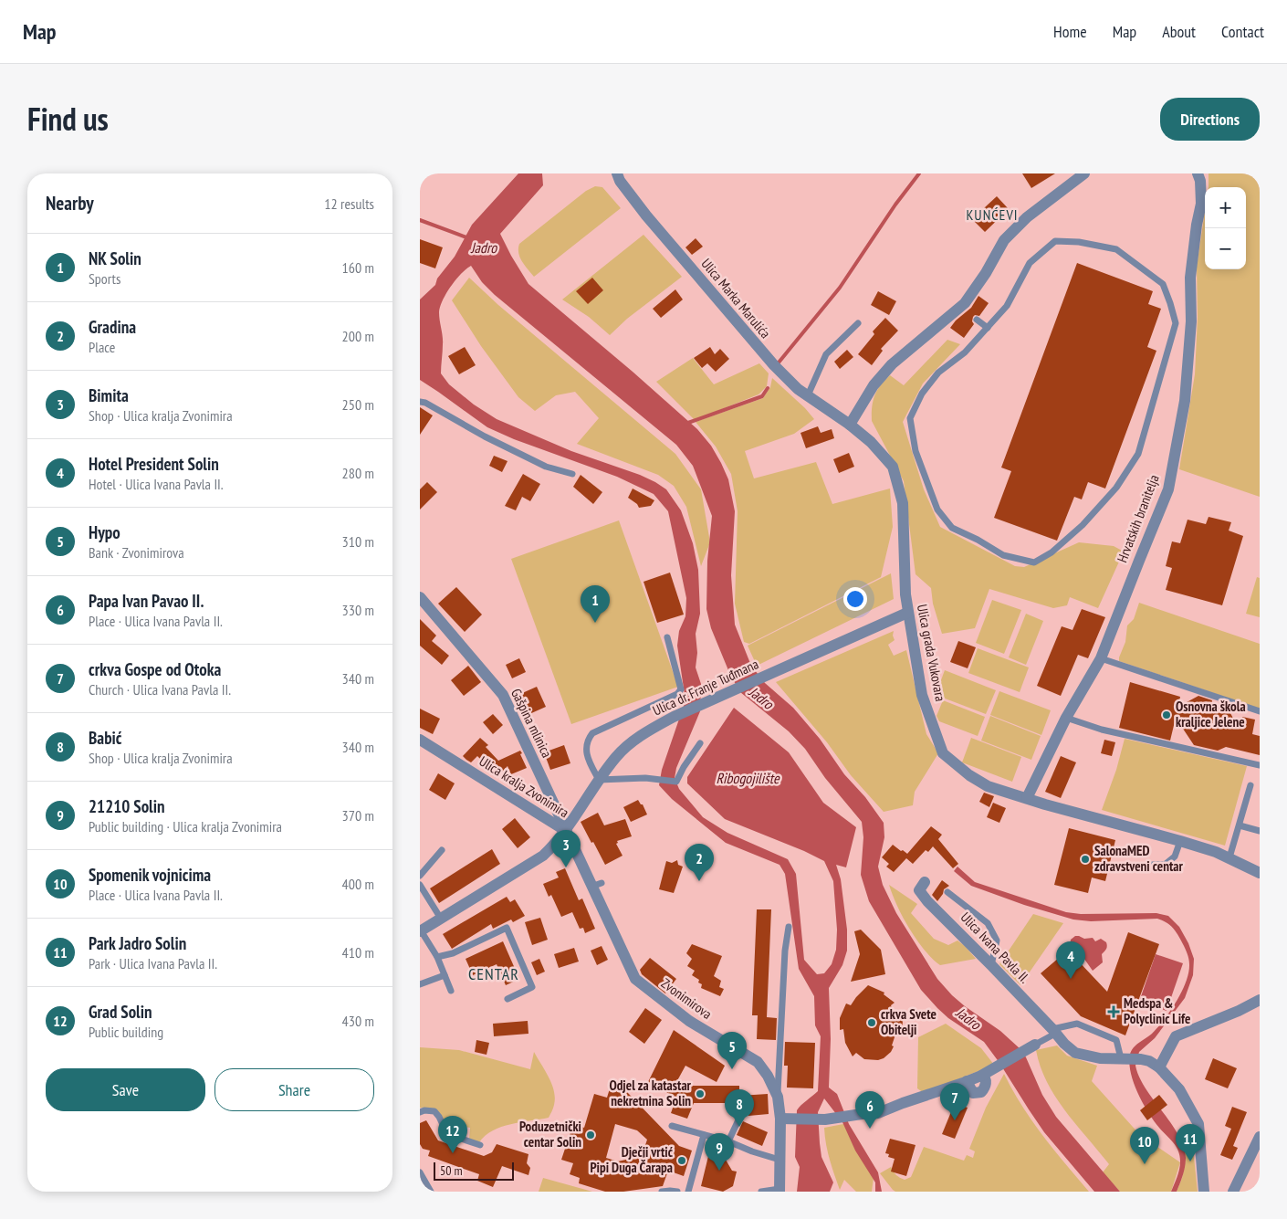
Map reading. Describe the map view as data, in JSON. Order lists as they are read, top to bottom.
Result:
{
  "streets": {
    "street": [
      "Ulica Marka Marulića",
      "Hrvatskih branitelja",
      "Ulica grada Vukovara",
      "Ulica dr. Franje Tuđmana",
      "Gašpina mlinica",
      "Ulica kralja Zvonimira",
      "Ulica Ivana Pavla II.",
      "Zvonimirova"
    ]
  },
  "crossings": [
    ["Ulica Marka Marulića", "Ulica grada Vukovara"],
    ["Hrvatskih branitelja", "Ulica grada Vukovara"],
    ["Ulica grada Vukovara", "Ulica dr. Franje Tuđmana"],
    ["Ulica dr. Franje Tuđmana", "Gašpina mlinica"],
    ["Ulica dr. Franje Tuđmana", "Ulica kralja Zvonimira"],
    ["Gašpina mlinica", "Ulica kralja Zvonimira"],
    ["Ulica kralja Zvonimira", "Zvonimirova"]
  ],
  "districts": ["KUNĆEVI", "CENTAR"],
  "water": ["Jadro", "Ribogojilište"],
  "places": {
    "other": [
      "Osnovna škola kraljice Jelene",
      "SalonaMED zdravstveni centar",
      "crkva Svete Obitelji",
      "Odjel za katastar nekretnina Solin",
      "Poduzetnički centar Solin",
      "Dječji vrtić Pipi Duga Čarapa"
    ],
    "health": ["Medspa & Polyclinic Life"]
  },
  "scale_bar": "50 m",
  "page": {
    "header": "Map",
    "nav": [
      "Home",
      "Map",
      "About",
      "Contact"
    ],
    "title": "Find us",
    "buttons": [
      "Directions",
      ["Save", "Share"]
    ],
    "heading": ["Nearby", "12 results"],
    "map_buttons": ["+", "−"],
    "list": [
      {
        "mark": "1",
        "name": "NK Solin",
        "note": "Sports",
        "value": "160 m"
      },
      {
        "mark": "2",
        "name": "Gradina",
        "note": "Place",
        "value": "200 m"
      },
      {
        "mark": "3",
        "name": "Bimita",
        "note": "Shop · Ulica kralja Zvonimira",
        "value": "250 m"
      },
      {
        "mark": "4",
        "name": "Hotel President Solin",
        "note": "Hotel · Ulica Ivana Pavla II.",
        "value": "280 m"
      },
      {
        "mark": "5",
        "name": "Hypo",
        "note": "Bank · Zvonimirova",
        "value": "310 m"
      },
      {
        "mark": "6",
        "name": "Papa Ivan Pavao II.",
        "note": "Place · Ulica Ivana Pavla II.",
        "value": "330 m"
      },
      {
        "mark": "7",
        "name": "crkva Gospe od Otoka",
        "note": "Church · Ulica Ivana Pavla II.",
        "value": "340 m"
      },
      {
        "mark": "8",
        "name": "Babić",
        "note": "Shop · Ulica kralja Zvonimira",
        "value": "340 m"
      },
      {
        "mark": "9",
        "name": "21210 Solin",
        "note": "Public building · Ulica kralja Zvonimira",
        "value": "370 m"
      },
      {
        "mark": "10",
        "name": "Spomenik vojnicima",
        "note": "Place · Ulica Ivana Pavla II.",
        "value": "400 m"
      },
      {
        "mark": "11",
        "name": "Park Jadro Solin",
        "note": "Park · Ulica Ivana Pavla II.",
        "value": "410 m"
      },
      {
        "mark": "12",
        "name": "Grad Solin",
        "note": "Public building",
        "value": "430 m"
      }
    ],
    "pins": [
      "1",
      "3",
      "2",
      "4",
      "5",
      "7",
      "8",
      "6",
      "12",
      "11",
      "10",
      "9"
    ],
    "scale": "50 m"
  }
}
